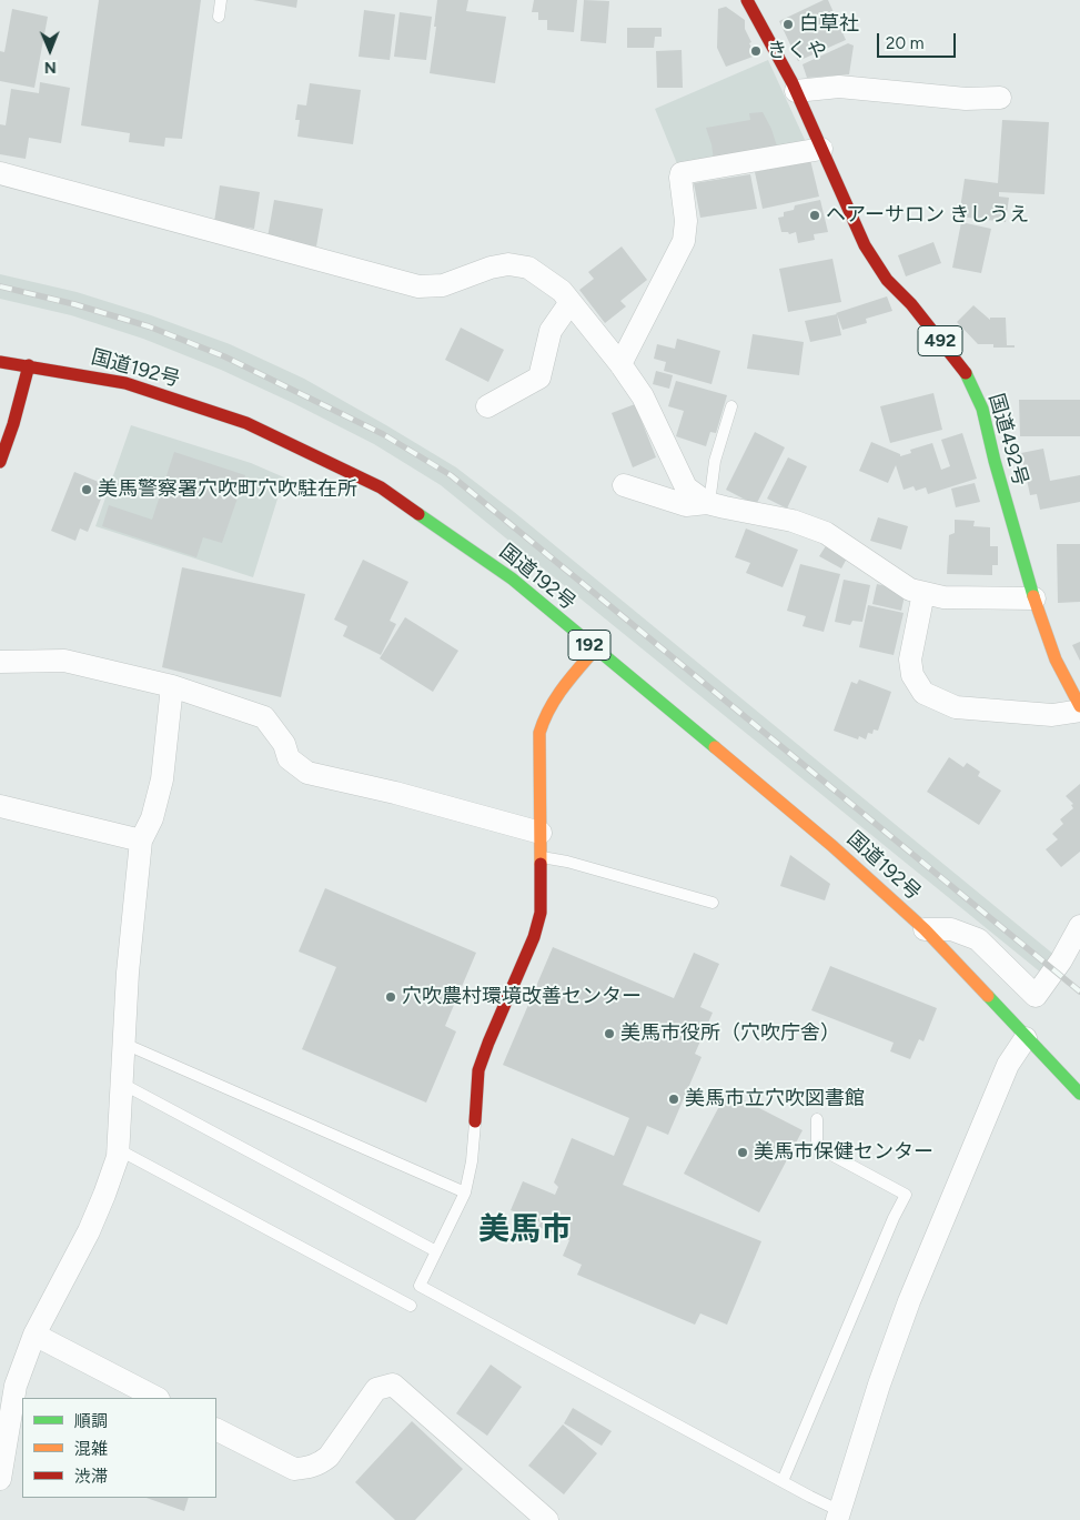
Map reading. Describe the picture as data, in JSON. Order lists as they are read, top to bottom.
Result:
{
  "streets": {
    "main road": [
      "492",
      "国道192号",
      "国道492号",
      "192"
    ]
  },
  "districts": ["美馬市"],
  "places": [
    "白草社",
    "きくや",
    "ヘアーサロン きしうえ",
    "美馬警察署穴吹町穴吹駐在所",
    "穴吹農村環境改善センター",
    "美馬市役所（穴吹庁舎）",
    "美馬市立穴吹図書館",
    "美馬市保健センター"
  ],
  "legend": ["順調", "混雑", "渋滞"],
  "scale_bar": "20 m",
  "north": "bottom"
}
